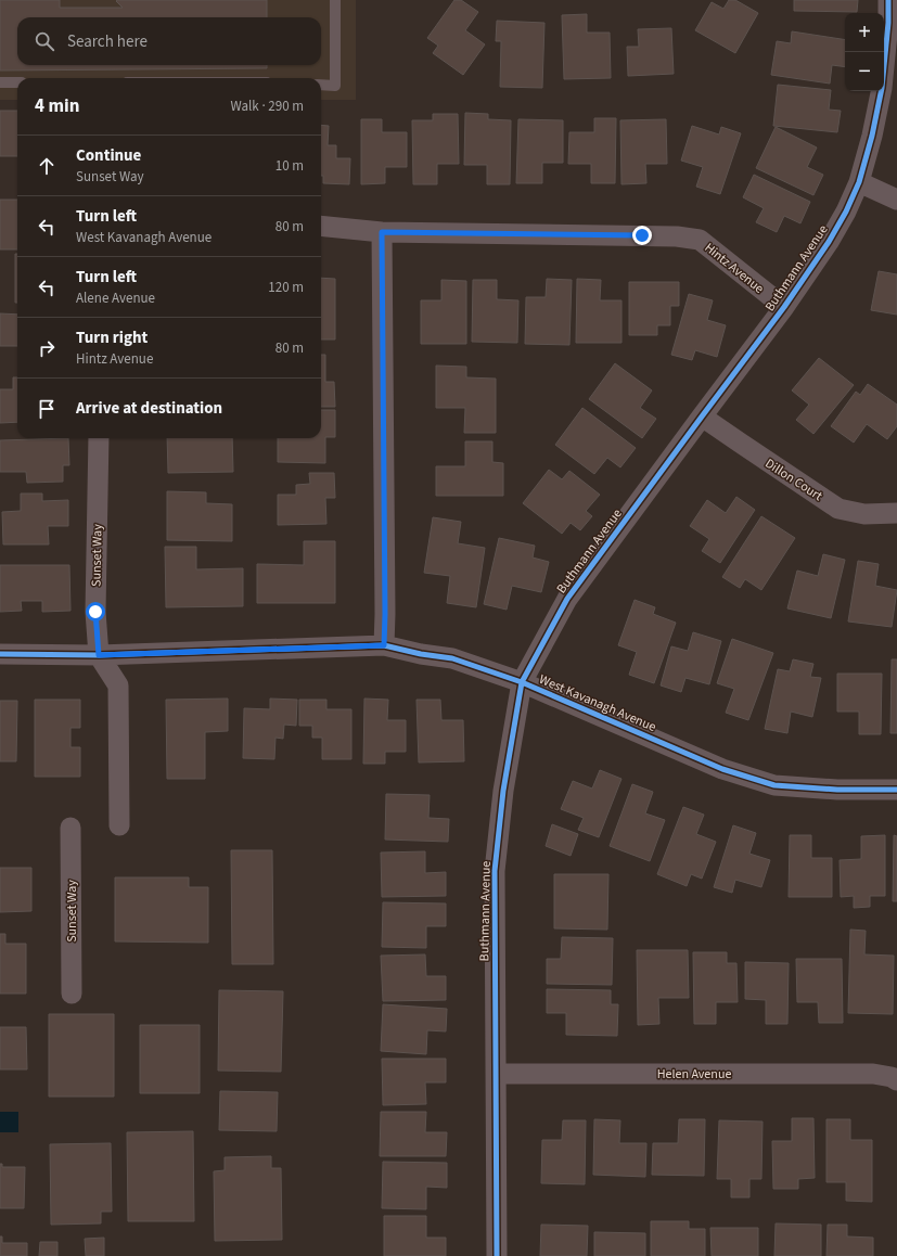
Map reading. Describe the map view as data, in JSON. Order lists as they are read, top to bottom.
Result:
{
  "streets": {
    "street": [
      "Hintz Avenue",
      "Buthmann Avenue",
      "Dillon Court",
      "Sunset Way",
      "West Kavanagh Avenue",
      "Helen Avenue"
    ]
  },
  "crossings": [
    ["Hintz Avenue", "Buthmann Avenue"],
    ["Buthmann Avenue", "Dillon Court"],
    ["Buthmann Avenue", "West Kavanagh Avenue"],
    ["Buthmann Avenue", "Helen Avenue"],
    ["Sunset Way", "West Kavanagh Avenue"]
  ],
  "page": {
    "map_buttons": ["+", "−"],
    "search": "Search here",
    "heading": ["4 min", "Walk · 290 m"],
    "list": [
      ["Continue", "Sunset Way", "10 m"],
      ["Turn left", "West Kavanagh Avenue", "80 m"],
      ["Turn left", "Alene Avenue", "120 m"],
      ["Turn right", "Hintz Avenue", "80 m"],
      "Arrive at destination"
    ]
  }
}
